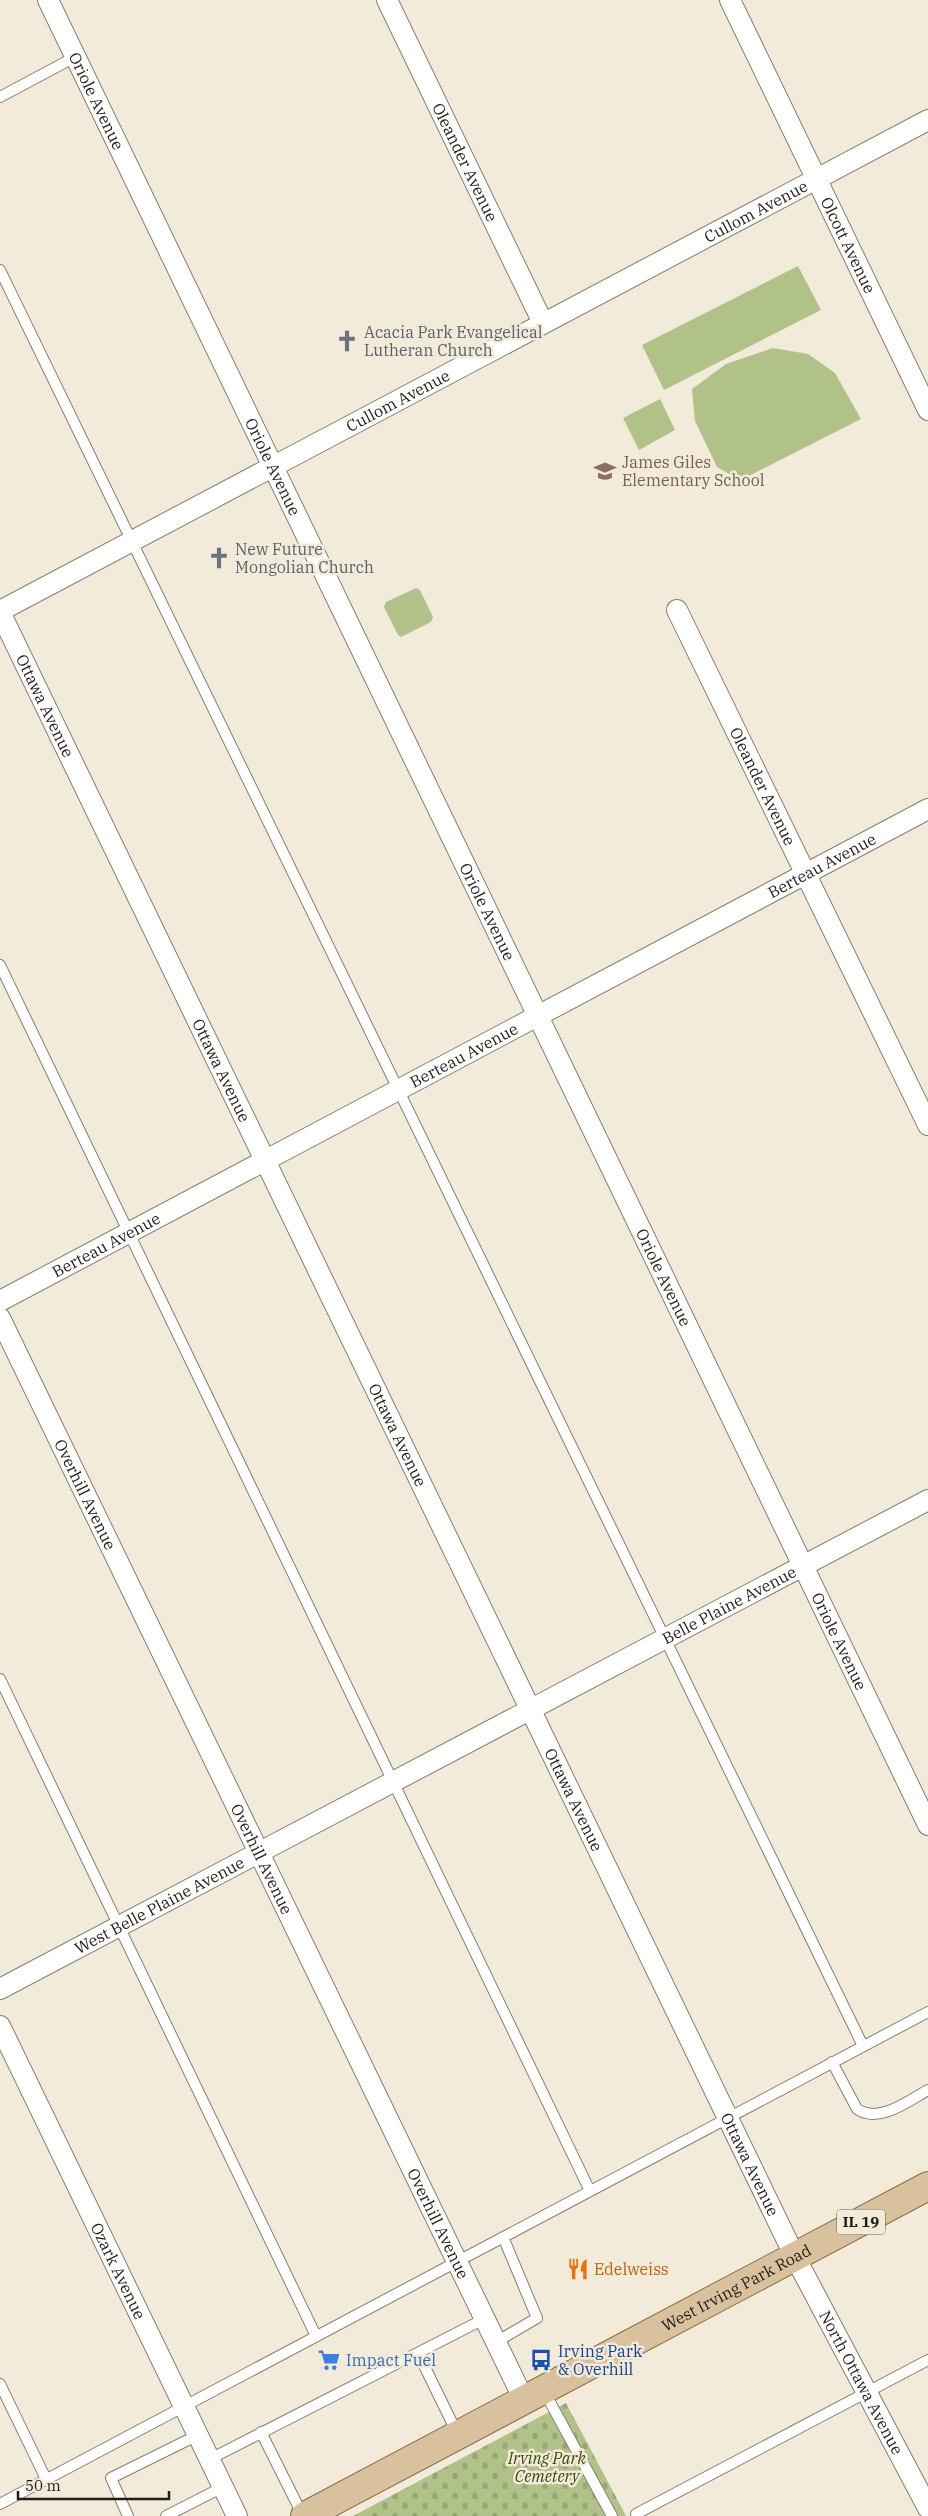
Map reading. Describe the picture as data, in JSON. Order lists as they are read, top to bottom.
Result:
{
  "streets": {
    "main road": ["IL 19", "West Irving Park Road"],
    "street": [
      "Oriole Avenue",
      "Oleander Avenue",
      "Cullom Avenue",
      "Olcott Avenue",
      "Ottawa Avenue",
      "Berteau Avenue",
      "Overhill Avenue",
      "Belle Plaine Avenue",
      "West Belle Plaine Avenue",
      "Ozark Avenue",
      "North Ottawa Avenue"
    ]
  },
  "crossings": [
    ["Oriole Avenue", "Cullom Avenue"],
    ["Oriole Avenue", "Berteau Avenue"],
    ["Oriole Avenue", "Belle Plaine Avenue"],
    ["Oleander Avenue", "Cullom Avenue"],
    ["Oleander Avenue", "Berteau Avenue"],
    ["Cullom Avenue", "Olcott Avenue"],
    ["Cullom Avenue", "Ottawa Avenue"],
    ["Ottawa Avenue", "Berteau Avenue"],
    ["Ottawa Avenue", "Belle Plaine Avenue"],
    ["Ottawa Avenue", "West Belle Plaine Avenue"],
    ["Ottawa Avenue", "West Irving Park Road"],
    ["Ottawa Avenue", "North Ottawa Avenue"],
    ["Overhill Avenue", "West Belle Plaine Avenue"],
    ["Overhill Avenue", "West Irving Park Road"],
    ["Belle Plaine Avenue", "West Belle Plaine Avenue"],
    ["West Irving Park Road", "North Ottawa Avenue"]
  ],
  "parks": ["Irving Park Cemetery"],
  "places": {
    "church": ["Acacia Park Evangelical Lutheran Church", "New Future Mongolian Church"],
    "school or university": ["James Giles Elementary School"],
    "restaurant": ["Edelweiss"],
    "supermarket": ["Impact Fuel"],
    "bus stop": ["Irving Park & Overhill"]
  },
  "scale_bar": "50 m"
}
